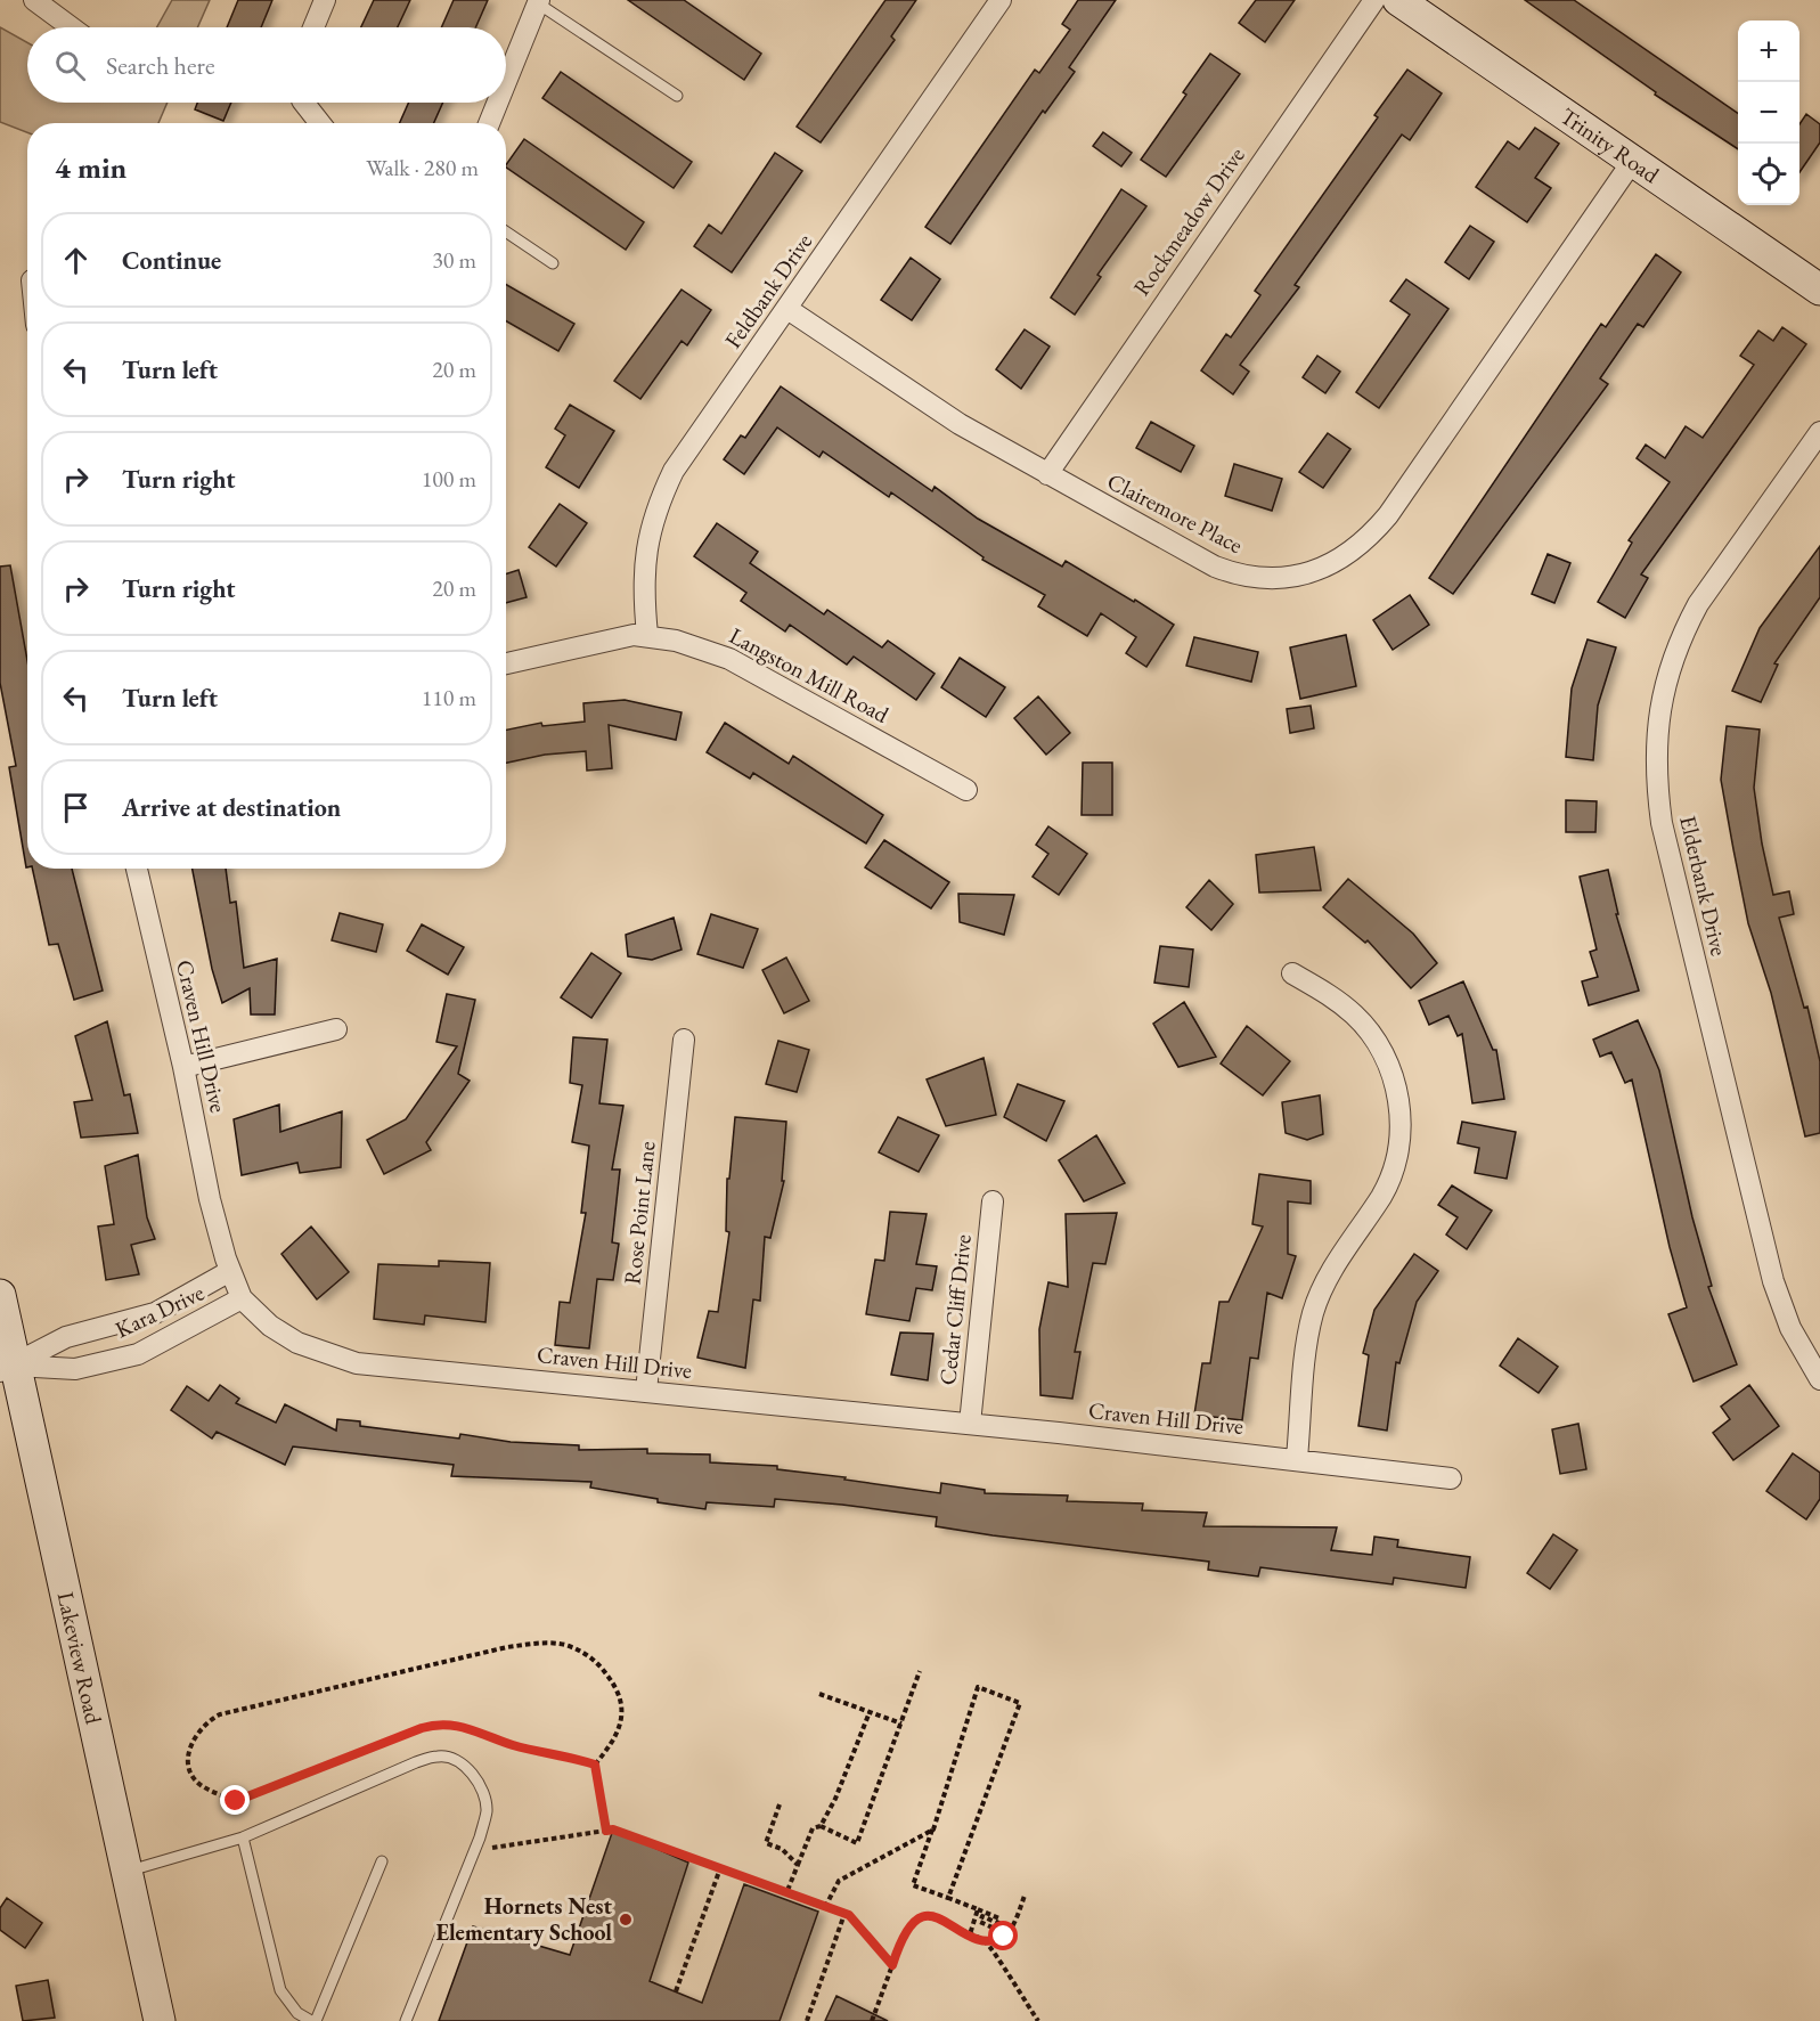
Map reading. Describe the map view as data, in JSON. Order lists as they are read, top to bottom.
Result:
{
  "streets": {
    "main road": ["Trinity Road", "Lakeview Road"],
    "street": [
      "Rockmeadow Drive",
      "Feldbank Drive",
      "Clairemore Place",
      "Langston Mill Road",
      "Elderbank Drive",
      "Craven Hill Drive",
      "Rose Point Lane",
      "Cedar Cliff Drive",
      "Kara Drive"
    ]
  },
  "crossings": [
    ["Trinity Road", "Clairemore Place"],
    ["Rockmeadow Drive", "Clairemore Place"],
    ["Feldbank Drive", "Clairemore Place"],
    ["Feldbank Drive", "Langston Mill Road"],
    ["Craven Hill Drive", "Rose Point Lane"],
    ["Craven Hill Drive", "Cedar Cliff Drive"],
    ["Craven Hill Drive", "Kara Drive"],
    ["Kara Drive", "Lakeview Road"]
  ],
  "places": ["Hornets Nest Elementary School"],
  "page": {
    "map_buttons": ["+", "−"],
    "search": "Search here",
    "heading": ["4 min", "Walk · 280 m"],
    "list": [
      ["Continue", "30 m"],
      ["Turn left", "20 m"],
      ["Turn right", "100 m"],
      ["Turn right", "20 m"],
      ["Turn left", "110 m"],
      "Arrive at destination"
    ]
  }
}
